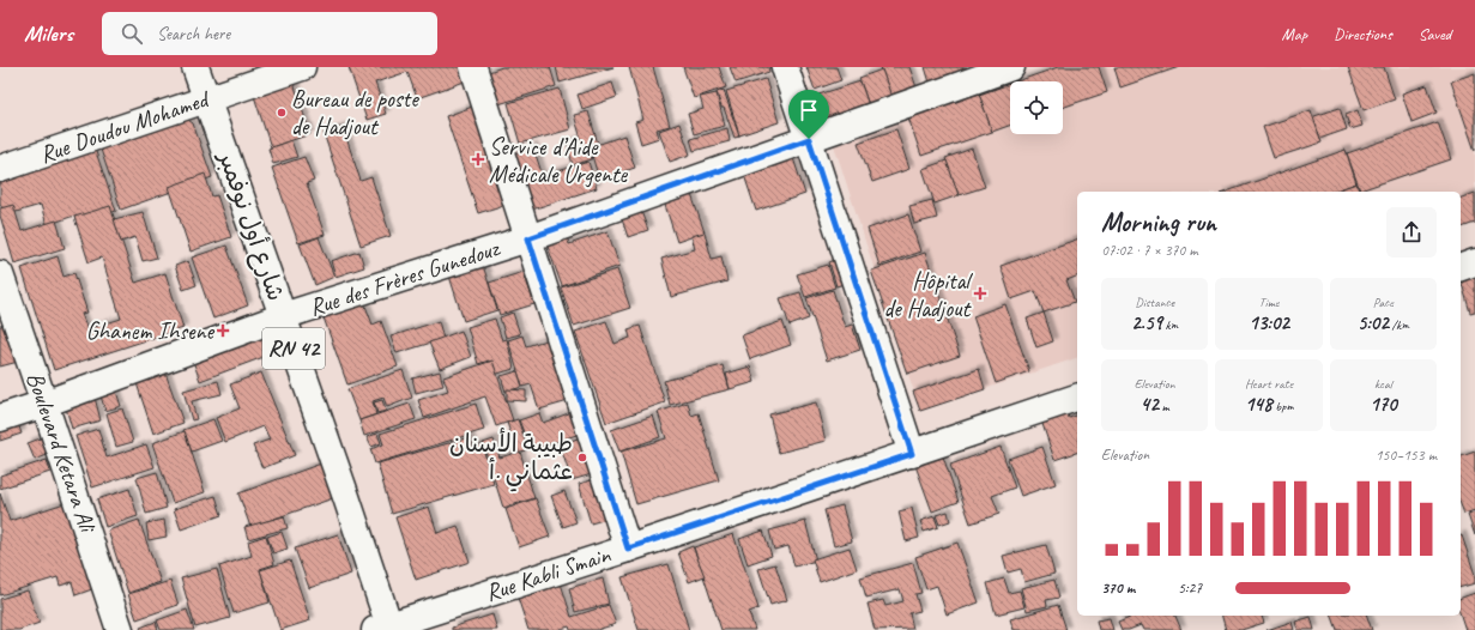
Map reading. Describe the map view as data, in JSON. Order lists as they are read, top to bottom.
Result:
{
  "streets": {
    "street": [
      "Rue Doudou Mohamed",
      "شارع أول نوفمبر",
      "Rue des Frères Gunedouz",
      "RN 42",
      "Boulevard Ketara Ali",
      "Rue Kabli Smain"
    ]
  },
  "crossings": [
    ["Rue Doudou Mohamed", "شارع أول نوفمبر"],
    ["شارع أول نوفمبر", "Rue des Frères Gunedouz"],
    ["شارع أول نوفمبر", "Rue Kabli Smain"],
    ["Rue des Frères Gunedouz", "Boulevard Ketara Ali"]
  ],
  "places": {
    "other": ["Bureau de poste de Hadjout", "طبيبة الأسنان عثماني .أ"],
    "health": ["Service d’Aide Médicale Urgente", "Hôpital de Hadjout", "Ghanem Ihsene"]
  },
  "page": {
    "header": "Milers",
    "search": "Search here",
    "nav": ["Map", "Directions", "Saved"],
    "heading": ["Morning run", "07:02 · 7 × 370 m"],
    "stats": [
      ["Distance", "2.59 km"],
      ["Time", "13:02"],
      ["Pace", "5:02 /km"],
      ["Elevation", "42 m"],
      ["Heart rate", "148 bpm"],
      ["kcal", "170"]
    ],
    "chart": ["Elevation", "150–153 m"],
    "list": [
      {
        "name": "370 m",
        "note": "5:27"
      }
    ]
  }
}
